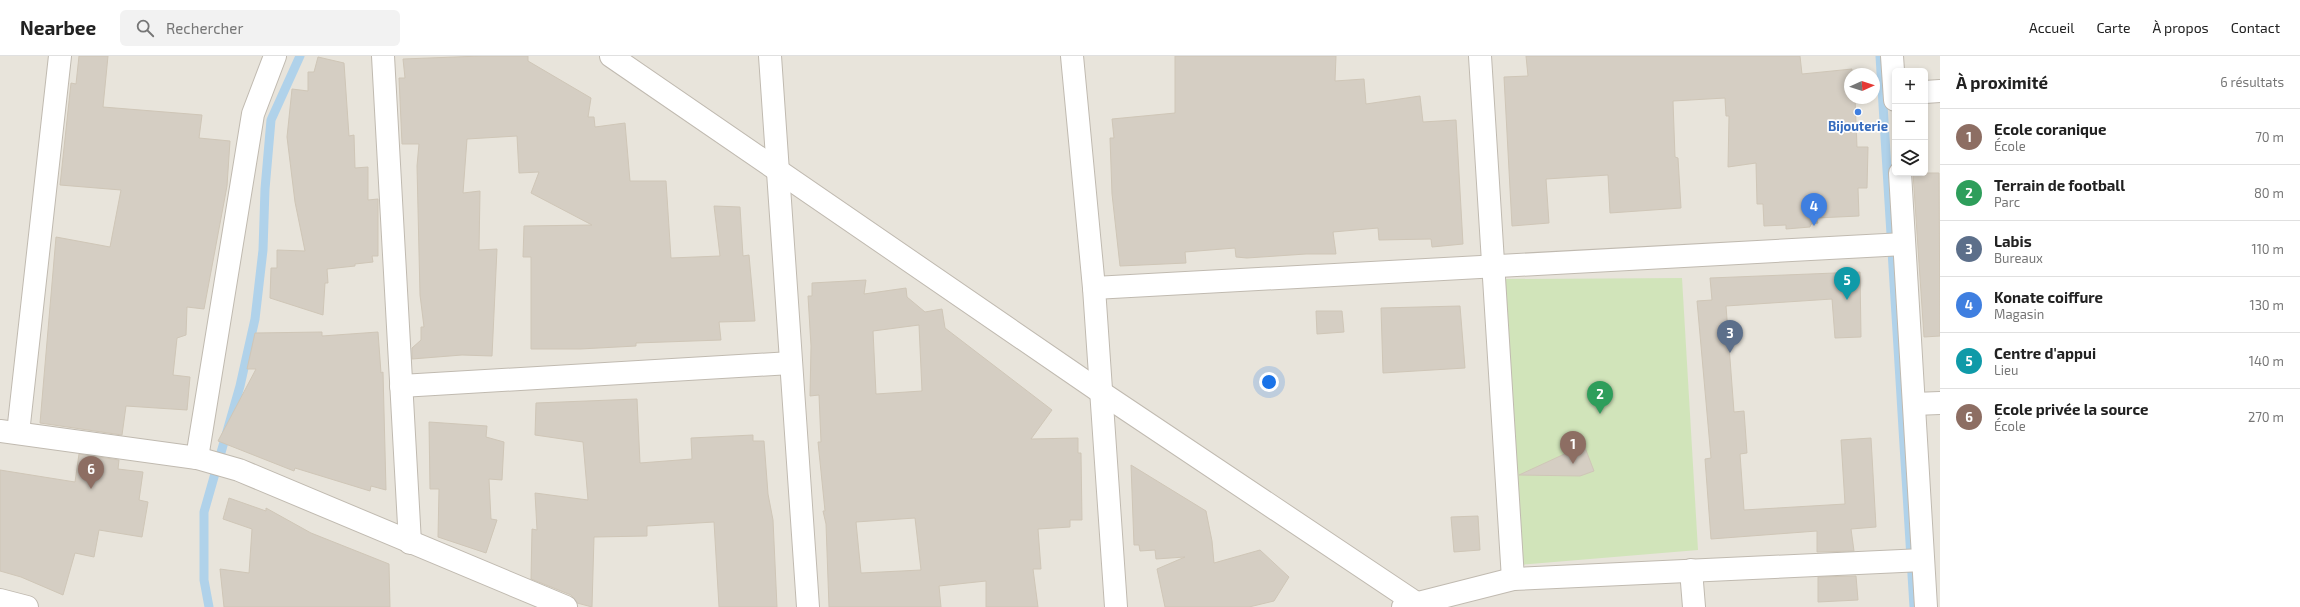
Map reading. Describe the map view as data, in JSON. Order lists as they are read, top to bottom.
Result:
{
  "places": ["Bijouterie"],
  "north": "right",
  "page": {
    "header": "Nearbee",
    "search": "Rechercher",
    "nav": [
      "Accueil",
      "Carte",
      "À propos",
      "Contact"
    ],
    "heading": ["À proximité", "6 résultats"],
    "map_buttons": ["+", "−"],
    "list": [
      {
        "mark": "1",
        "name": "Ecole coranique",
        "note": "École",
        "value": "70 m"
      },
      {
        "mark": "2",
        "name": "Terrain de football",
        "note": "Parc",
        "value": "80 m"
      },
      {
        "mark": "3",
        "name": "Labis",
        "note": "Bureaux",
        "value": "110 m"
      },
      {
        "mark": "4",
        "name": "Konate coiffure",
        "note": "Magasin",
        "value": "130 m"
      },
      {
        "mark": "5",
        "name": "Centre d'appui",
        "note": "Lieu",
        "value": "140 m"
      },
      {
        "mark": "6",
        "name": "Ecole privée la source",
        "note": "École",
        "value": "270 m"
      }
    ],
    "pins": [
      "4",
      "5",
      "3",
      "2",
      "1",
      "6"
    ]
  }
}
